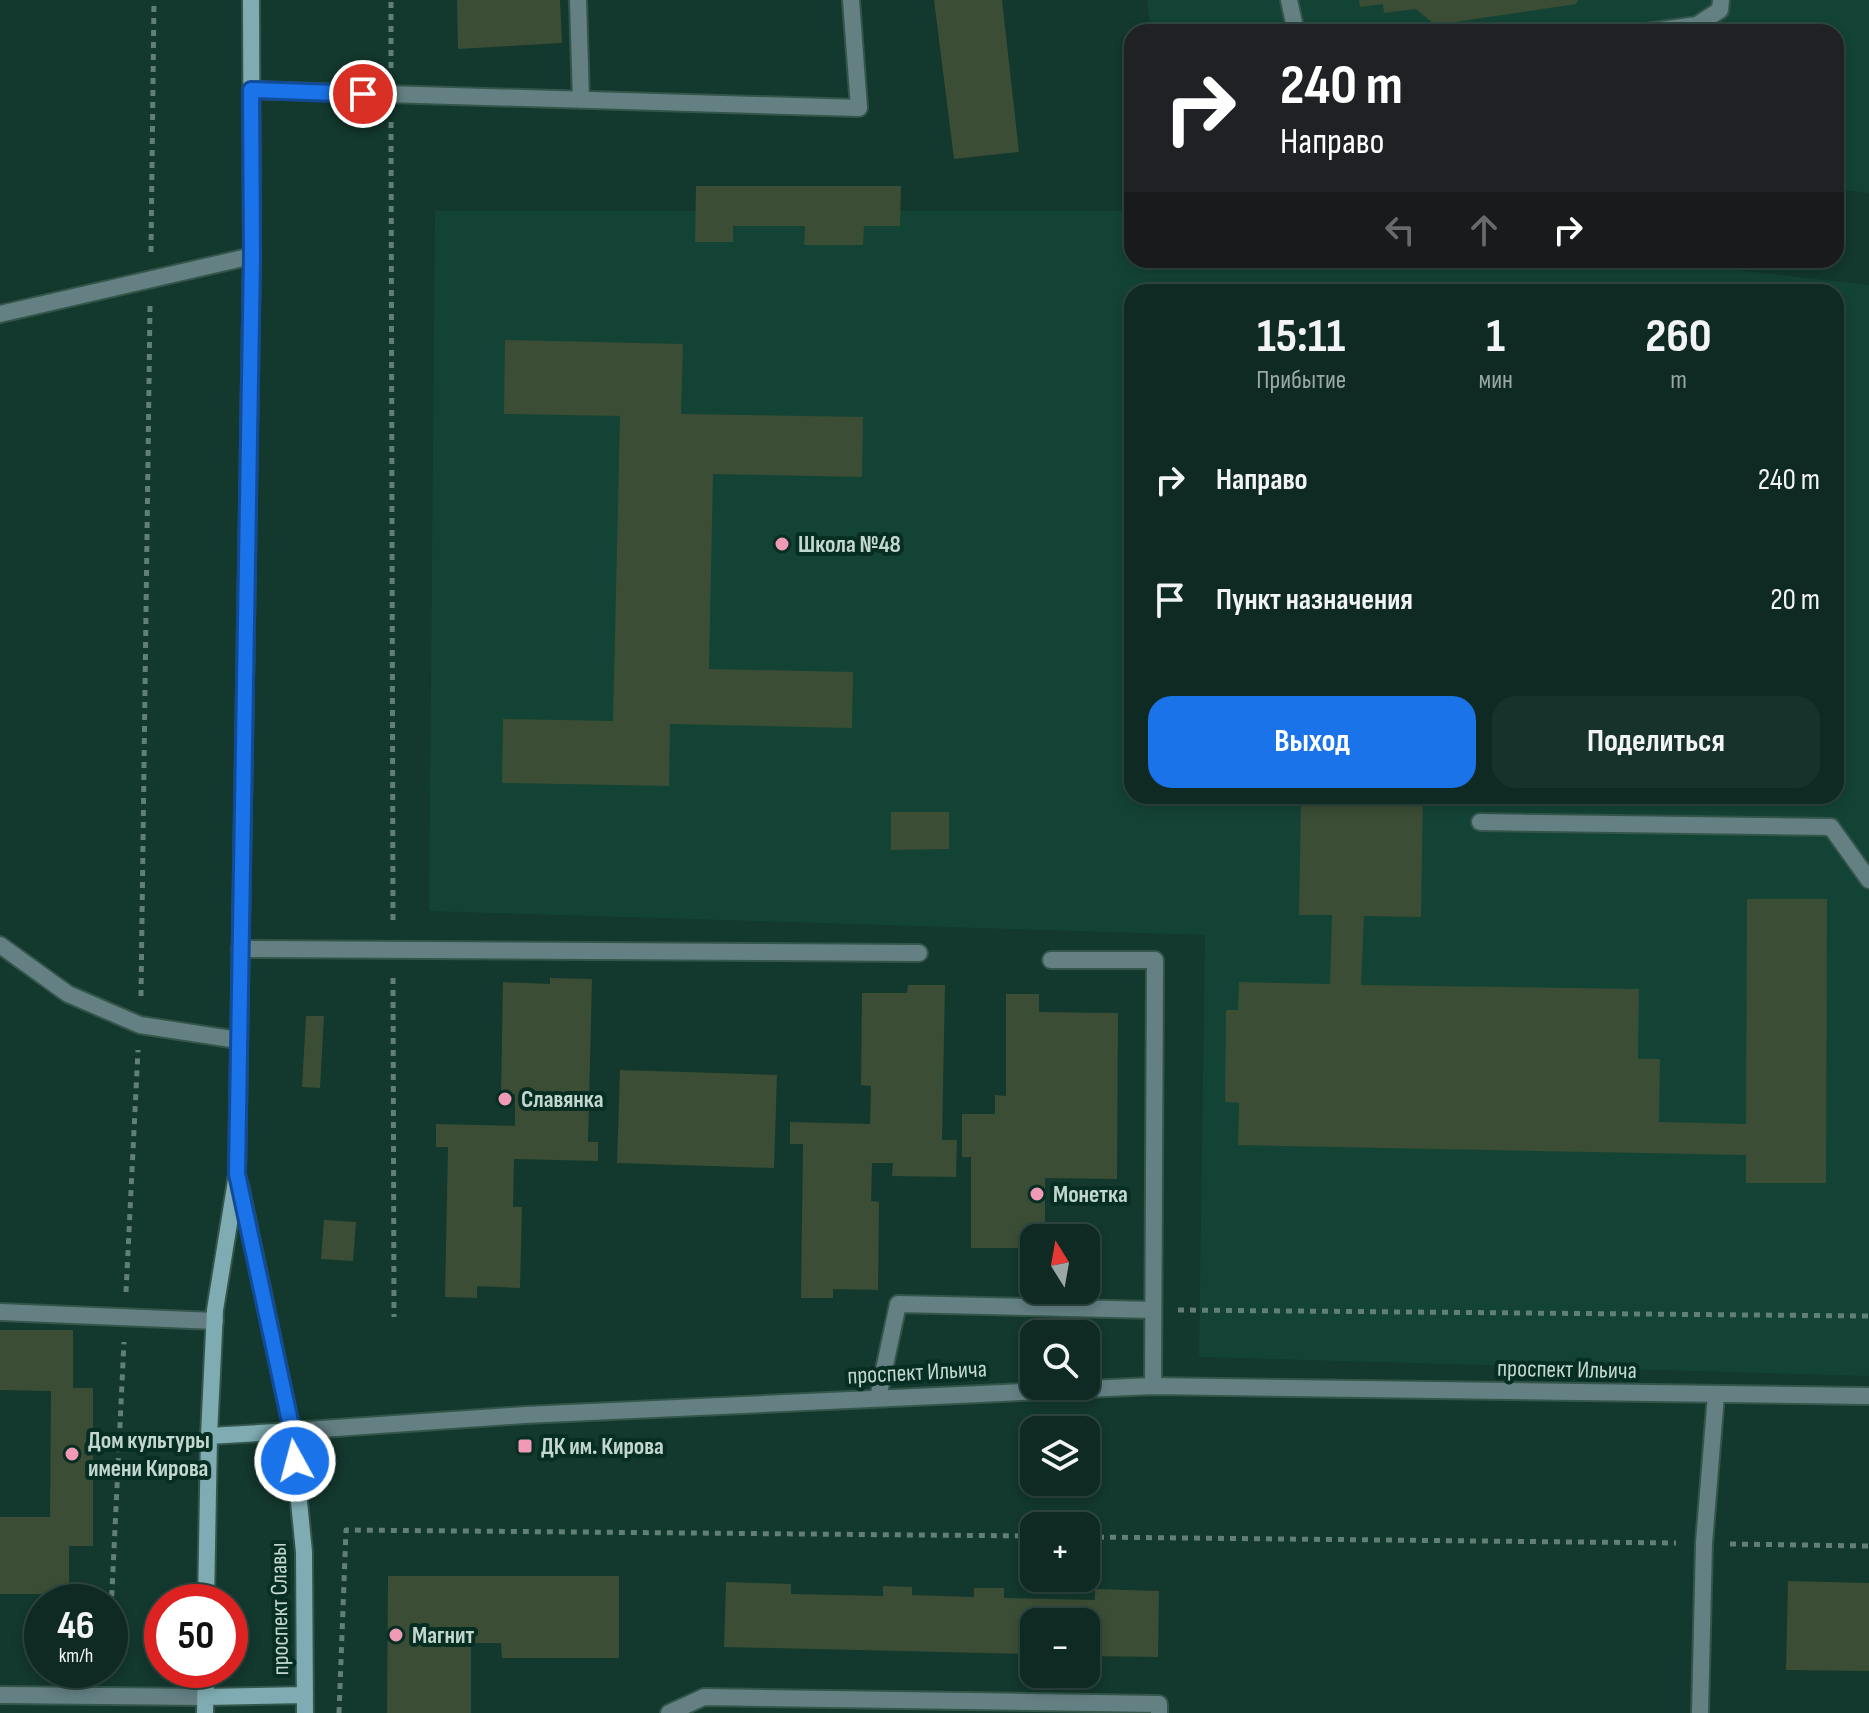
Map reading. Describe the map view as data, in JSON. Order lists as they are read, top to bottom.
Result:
{
  "streets": {
    "main road": ["проспект Ильича", "проспект Славы"]
  },
  "crossings": [
    ["проспект Ильича", "проспект Славы"]
  ],
  "places": {
    "other": [
      "Школа №48",
      "Славянка",
      "Монетка",
      "Дом культуры имени Кирова",
      "Магнит"
    ],
    "transit": ["ДК им. Кирова"]
  },
  "north": "top",
  "page": {
    "turn": ["240 m", "Направо"],
    "eta": [
      "15:11",
      "Прибытие",
      "1",
      "мин",
      "260",
      "m"
    ],
    "list": [
      {
        "name": "Направо",
        "value": "240 m"
      },
      {
        "name": "Пункт назначения",
        "value": "20 m"
      }
    ],
    "buttons": ["Выход", "Поделиться"],
    "map_buttons": ["+", "−"],
    "speed": "46 km/h",
    "limit": "50"
  }
}
